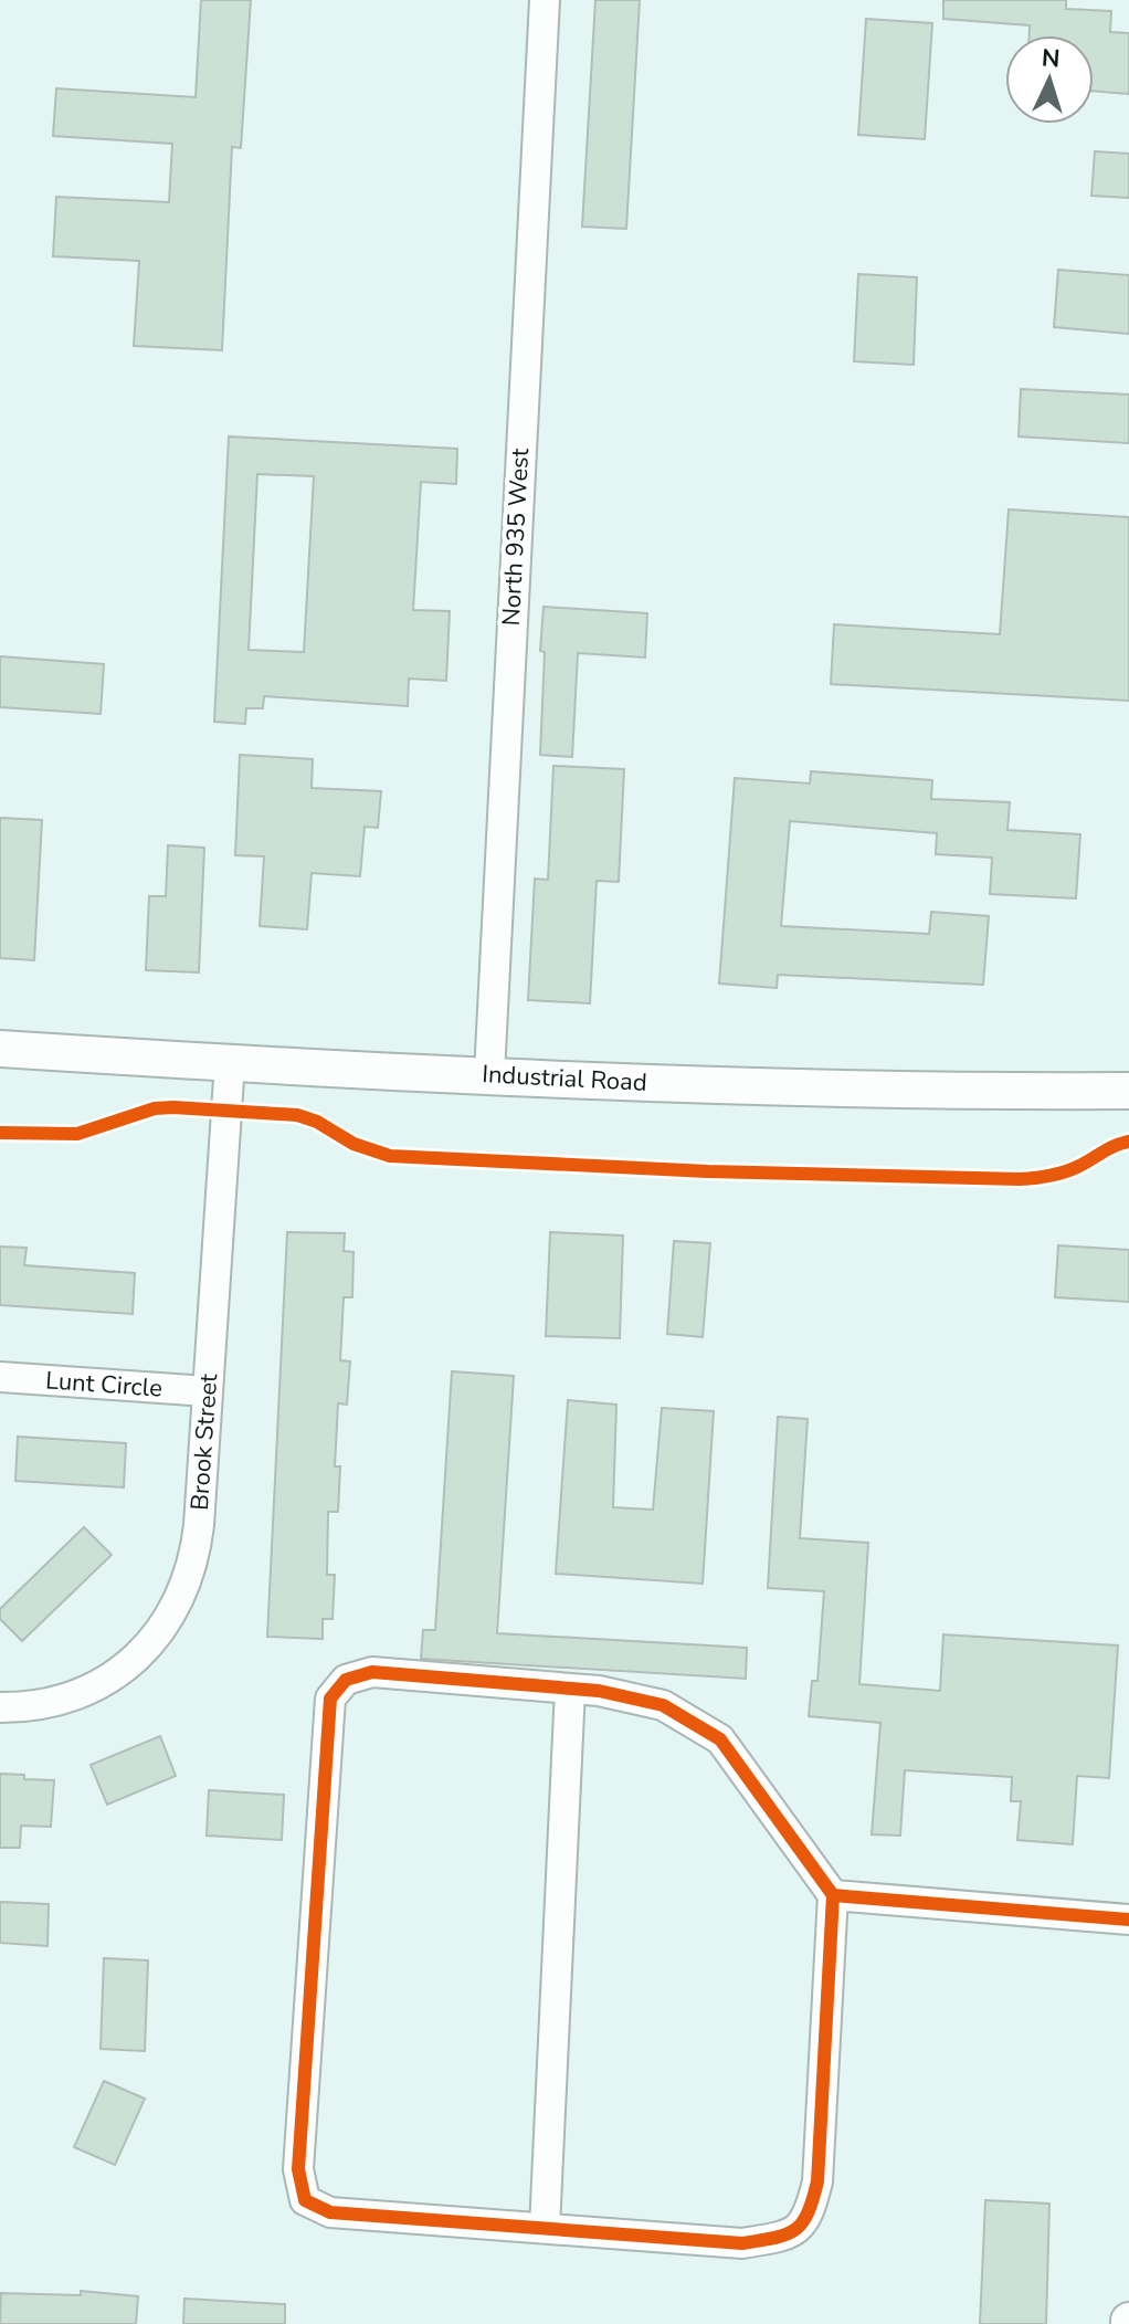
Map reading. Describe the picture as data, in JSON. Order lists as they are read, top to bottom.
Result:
{
  "streets": {
    "street": [
      "North 935 West",
      "Industrial Road",
      "Lunt Circle",
      "Brook Street"
    ]
  },
  "crossings": [
    ["North 935 West", "Industrial Road"],
    ["Industrial Road", "Brook Street"],
    ["Lunt Circle", "Brook Street"]
  ],
  "north": "top"
}
